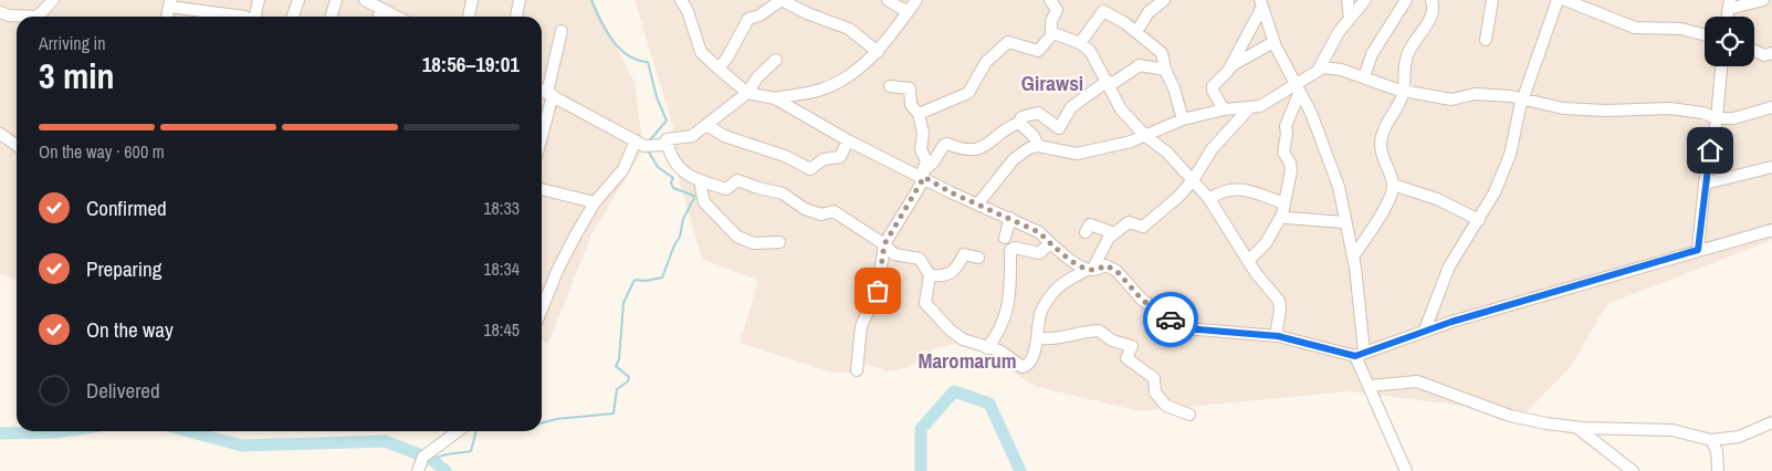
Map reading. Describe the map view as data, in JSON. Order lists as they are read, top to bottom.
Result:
{
  "districts": ["Girawsi", "Maromarum"],
  "page": {
    "heading": ["3 min", "Arriving in", "18:56–19:01"],
    "bar": "On the way · 600 m",
    "list": [
      ["Confirmed", "18:33"],
      ["Preparing", "18:34"],
      ["On the way", "18:45"],
      "Delivered"
    ]
  }
}
